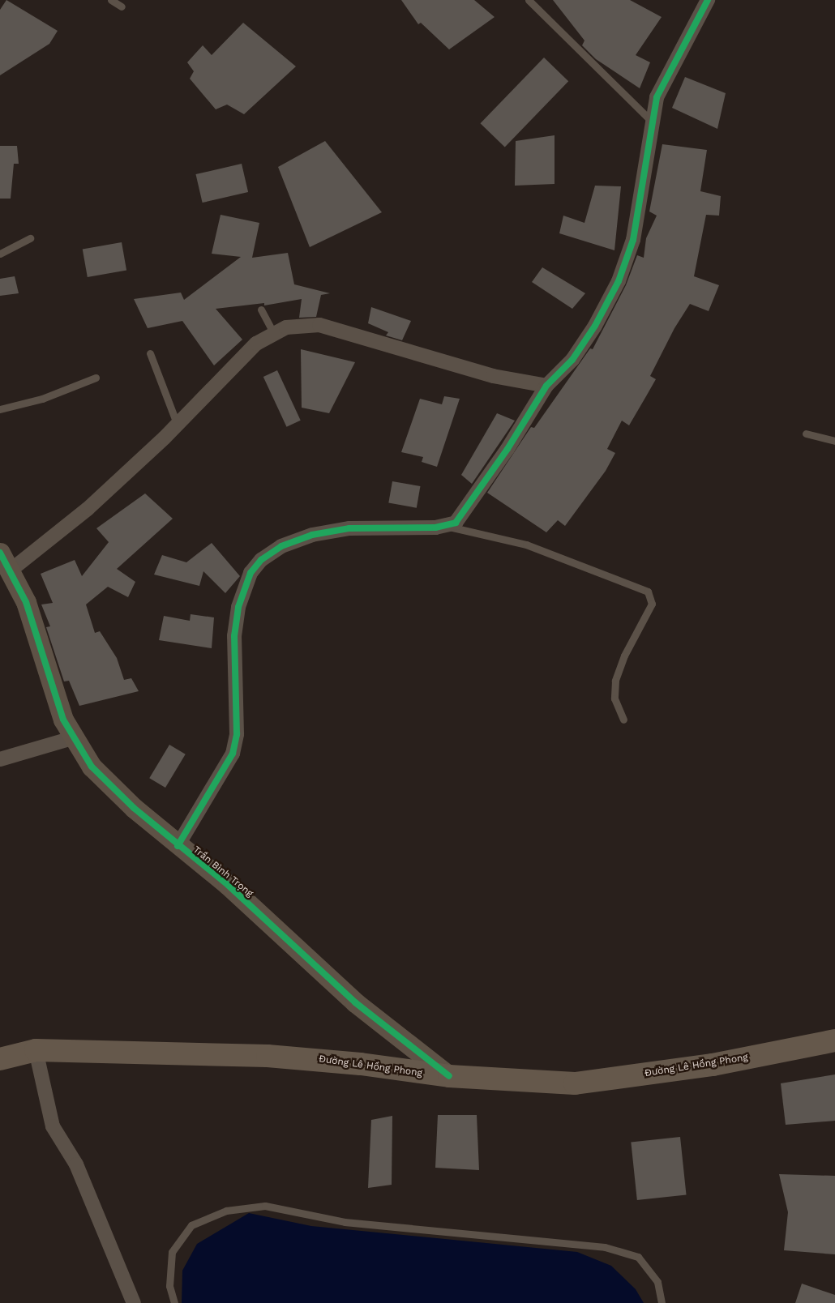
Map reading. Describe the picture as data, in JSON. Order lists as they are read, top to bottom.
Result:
{
  "streets": {
    "main road": ["Đường Lê Hồng Phong"],
    "street": ["Trần Bình Trọng"]
  },
  "crossings": [
    ["Trần Bình Trọng", "Đường Lê Hồng Phong"]
  ]
}
